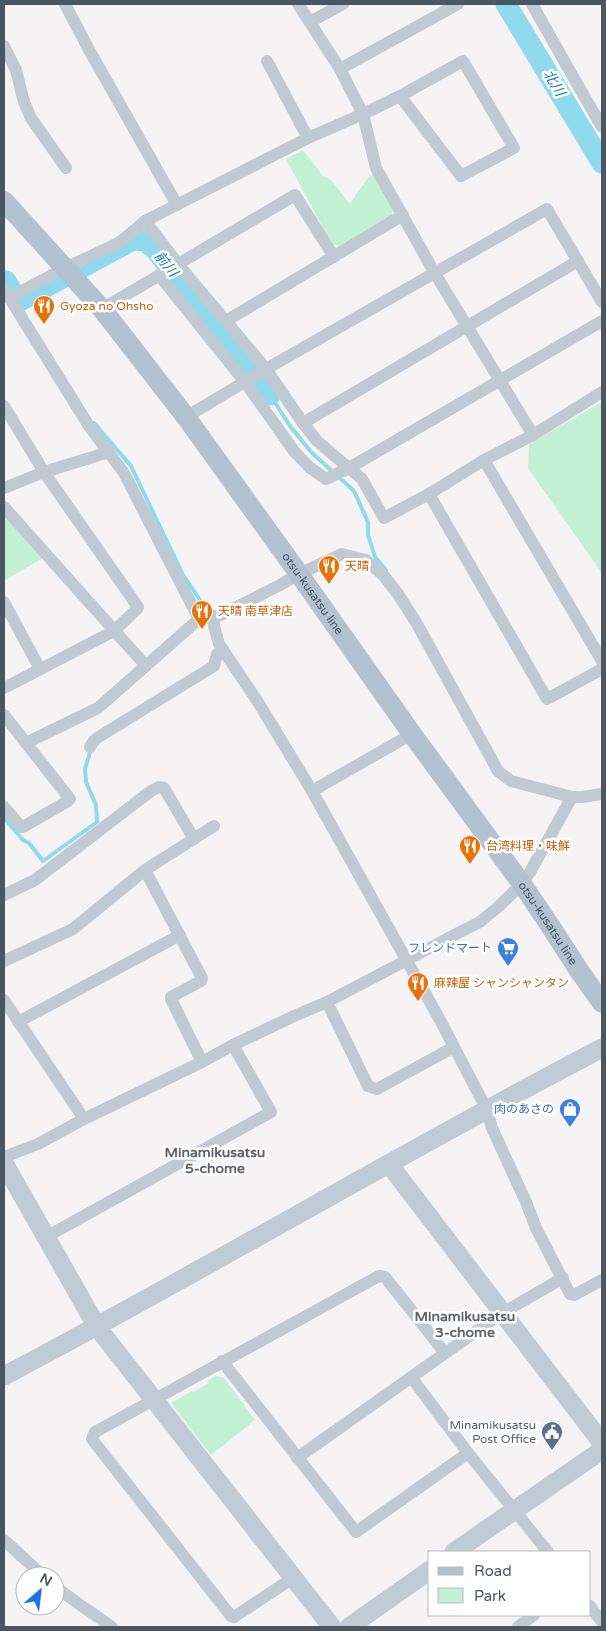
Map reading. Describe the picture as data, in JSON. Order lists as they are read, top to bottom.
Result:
{
  "streets": {
    "main road": ["otsu-kusatsu line"]
  },
  "districts": ["Minamikusatsu 5-chome", "Minamikusatsu 3-chome"],
  "water": ["北川", "前川"],
  "places": {
    "restaurant": [
      "Gyoza no Ohsho",
      "天晴",
      "天晴 南草津店",
      "台湾料理・味鮮",
      "麻辣屋 シャンシャンタン"
    ],
    "supermarket": ["フレンドマート"],
    "shop": ["肉のあさの"],
    "public building": ["Minamikusatsu Post Office"]
  },
  "legend": ["Road", "Park"],
  "north": "top right"
}
